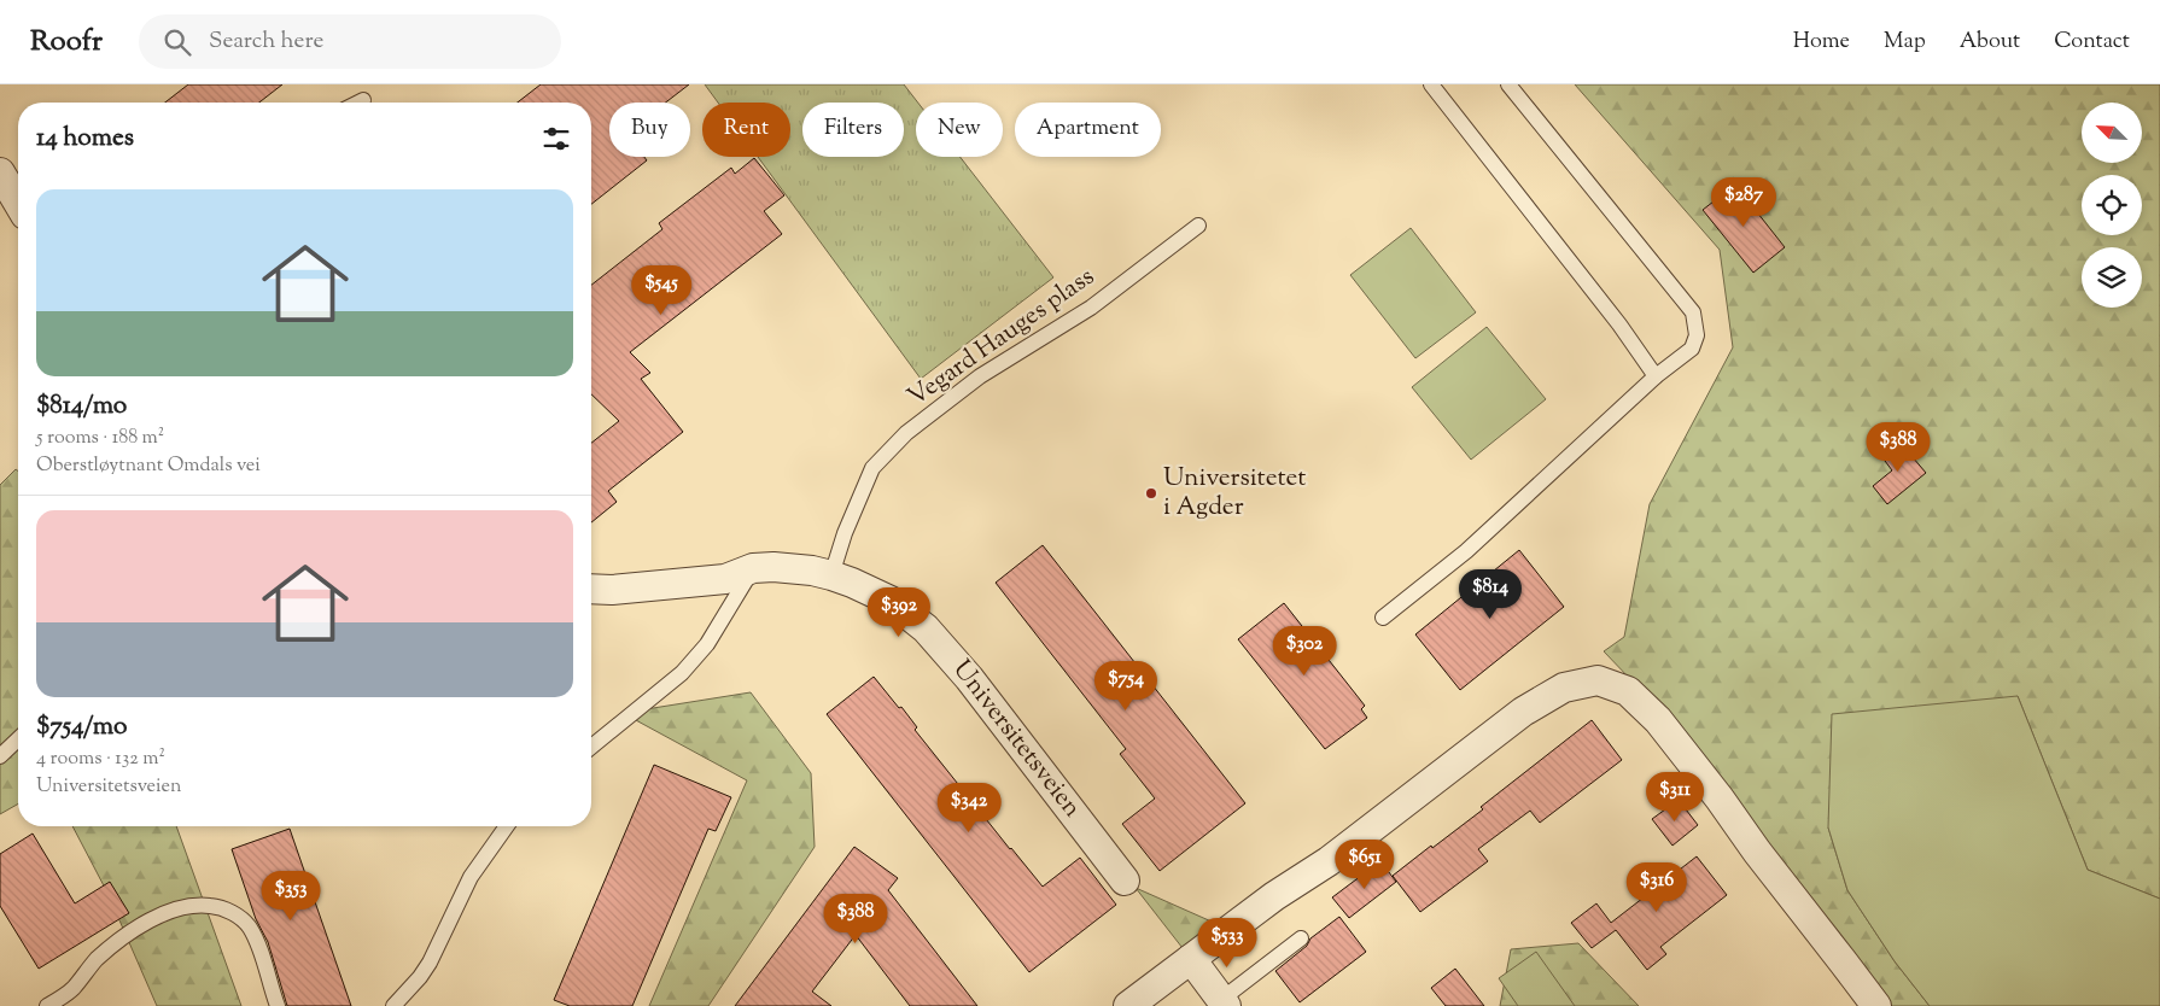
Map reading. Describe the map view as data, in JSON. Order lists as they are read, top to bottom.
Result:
{
  "streets": {
    "street": ["Universitetsveien"],
    "lane": ["Vegard Hauges plass"]
  },
  "crossings": [
    ["Vegard Hauges plass", "Universitetsveien"]
  ],
  "places": ["Universitetet i Agder"],
  "north": "top left",
  "page": {
    "header": "Roofr",
    "search": "Search here",
    "nav": [
      "Home",
      "Map",
      "About",
      "Contact"
    ],
    "chip": [
      "Buy",
      "Rent",
      "Filters",
      "New",
      "Apartment"
    ],
    "heading": "14 homes",
    "list": [
      {
        "name": "$814/mo",
        "note": "5 rooms · 188 m² · Oberstløytnant Omdals vei"
      },
      {
        "name": "$754/mo",
        "note": "4 rooms · 132 m² · Universitetsveien"
      }
    ],
    "price": [
      "$287",
      "$545",
      "$388",
      "$814",
      "$392",
      "$302",
      "$754",
      "$311",
      "$342",
      "$651",
      "$316",
      "$353",
      "$388",
      "$533"
    ]
  }
}
